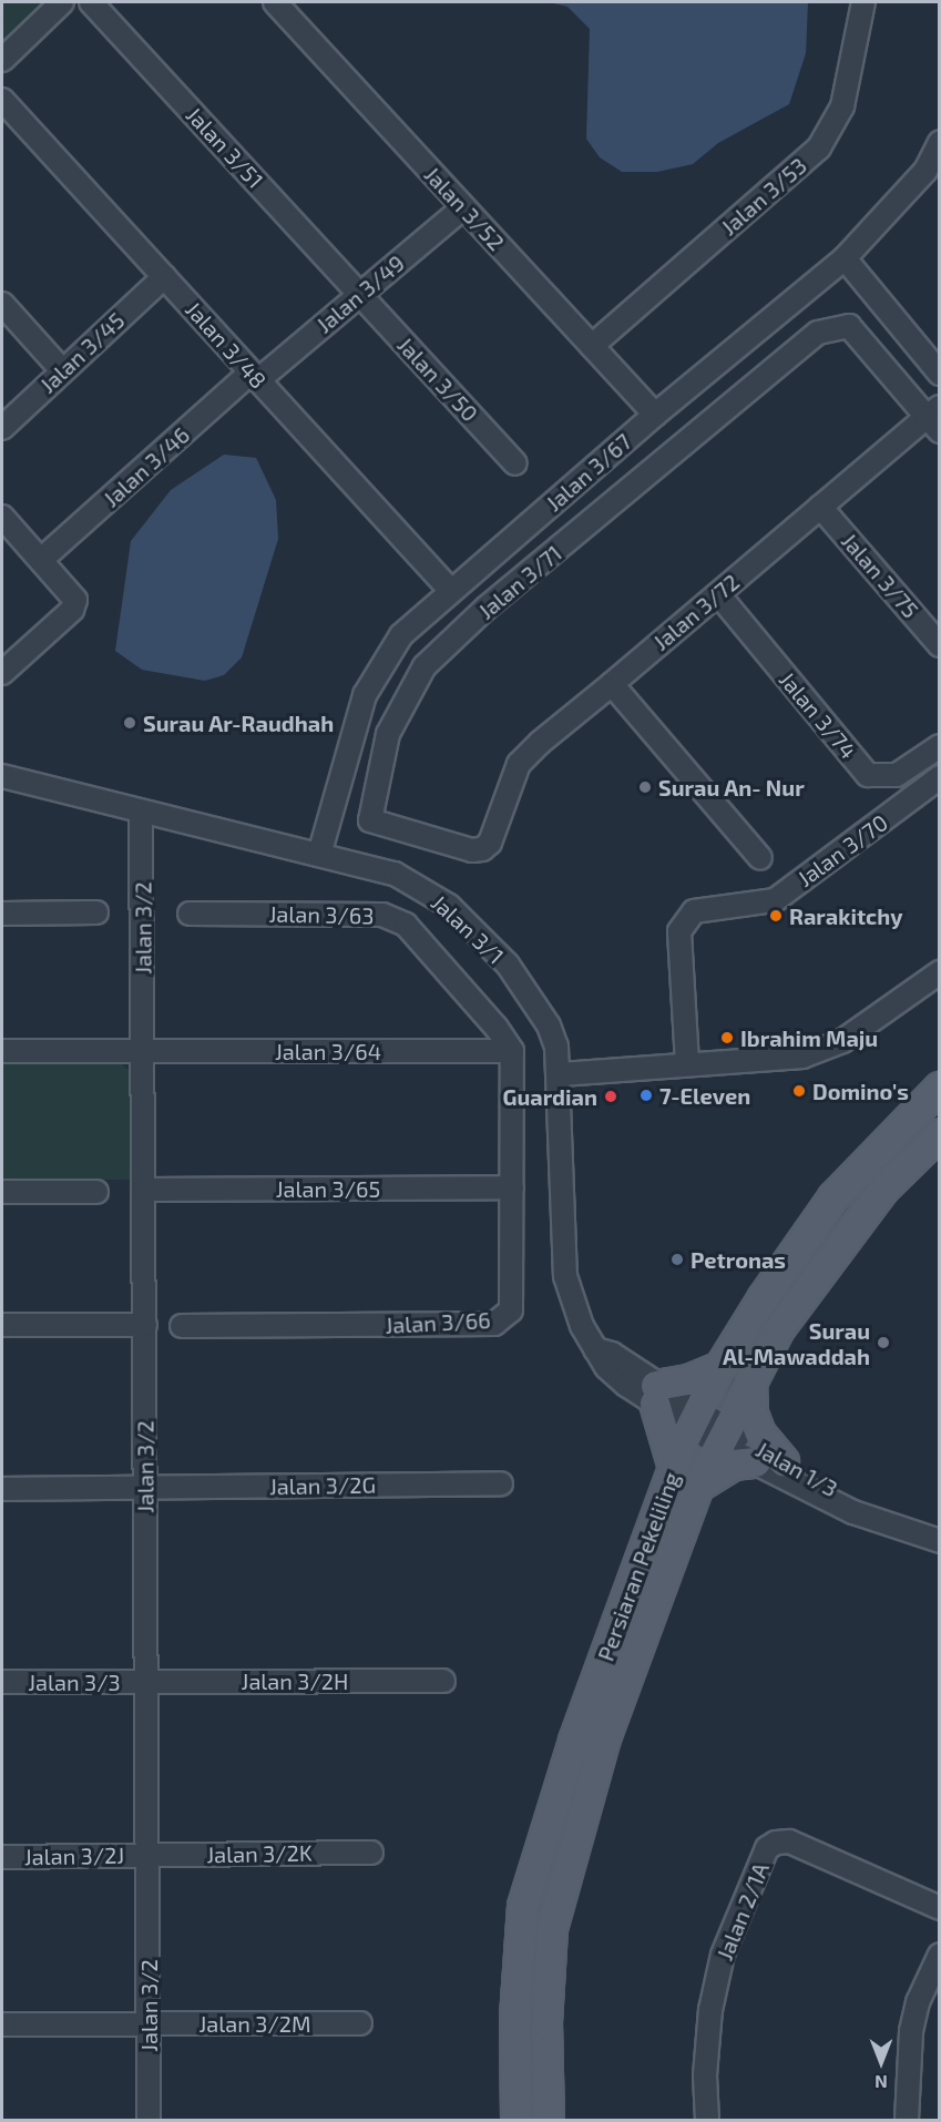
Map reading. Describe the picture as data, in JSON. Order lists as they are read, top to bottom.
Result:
{
  "streets": {
    "main road": ["Persiaran Pekeliling"],
    "street": [
      "Jalan 3/51",
      "Jalan 3/53",
      "Jalan 3/52",
      "Jalan 3/49",
      "Jalan 3/48",
      "Jalan 3/45",
      "Jalan 3/50",
      "Jalan 3/46",
      "Jalan 3/67",
      "Jalan 3/75",
      "Jalan 3/71",
      "Jalan 3/72",
      "Jalan 3/74",
      "Jalan 3/70",
      "Jalan 3/63",
      "Jalan 3/2",
      "Jalan 3/1",
      "Jalan 3/64",
      "Jalan 3/65",
      "Jalan 3/66",
      "Jalan 1/3",
      "Jalan 3/2G",
      "Jalan 3/2H",
      "Jalan 3/3",
      "Jalan 3/2K",
      "Jalan 3/2J",
      "Jalan 2/1A",
      "Jalan 3/2M"
    ]
  },
  "crossings": [
    ["Jalan 3/51", "Jalan 3/49"],
    ["Jalan 3/51", "Jalan 3/50"],
    ["Jalan 3/53", "Jalan 3/52"],
    ["Jalan 3/52", "Jalan 3/49"],
    ["Jalan 3/52", "Jalan 3/67"],
    ["Jalan 3/49", "Jalan 3/48"],
    ["Jalan 3/49", "Jalan 3/50"],
    ["Jalan 3/49", "Jalan 3/46"],
    ["Jalan 3/48", "Jalan 3/45"],
    ["Jalan 3/48", "Jalan 3/46"],
    ["Jalan 3/48", "Jalan 3/67"],
    ["Jalan 3/67", "Jalan 3/1"],
    ["Jalan 3/75", "Jalan 3/72"],
    ["Jalan 3/71", "Jalan 3/72"],
    ["Jalan 3/72", "Jalan 3/74"],
    ["Jalan 3/63", "Jalan 3/64"],
    ["Jalan 3/63", "Jalan 3/66"],
    ["Jalan 3/2", "Jalan 3/1"],
    ["Jalan 3/2", "Jalan 3/64"],
    ["Jalan 3/2", "Jalan 3/65"],
    ["Jalan 3/2", "Jalan 3/2G"],
    ["Jalan 3/2", "Jalan 3/2H"],
    ["Jalan 3/2", "Jalan 3/3"],
    ["Jalan 3/2", "Jalan 3/2K"],
    ["Jalan 3/2", "Jalan 3/2J"],
    ["Jalan 3/2", "Jalan 3/2M"],
    ["Jalan 3/1", "Jalan 1/3"],
    ["Jalan 3/1", "Persiaran Pekeliling"],
    ["Jalan 3/64", "Jalan 3/66"],
    ["Jalan 3/65", "Jalan 3/66"],
    ["Jalan 1/3", "Persiaran Pekeliling"],
    ["Jalan 3/2H", "Jalan 3/3"],
    ["Jalan 3/2K", "Jalan 3/2J"]
  ],
  "places": [
    "Surau Ar-Raudhah",
    "Surau An- Nur",
    "Rarakitchy",
    "Ibrahim Maju",
    "Domino's",
    "7-Eleven",
    "Guardian",
    "Petronas",
    "Surau Al-Mawaddah"
  ],
  "north": "bottom"
}
